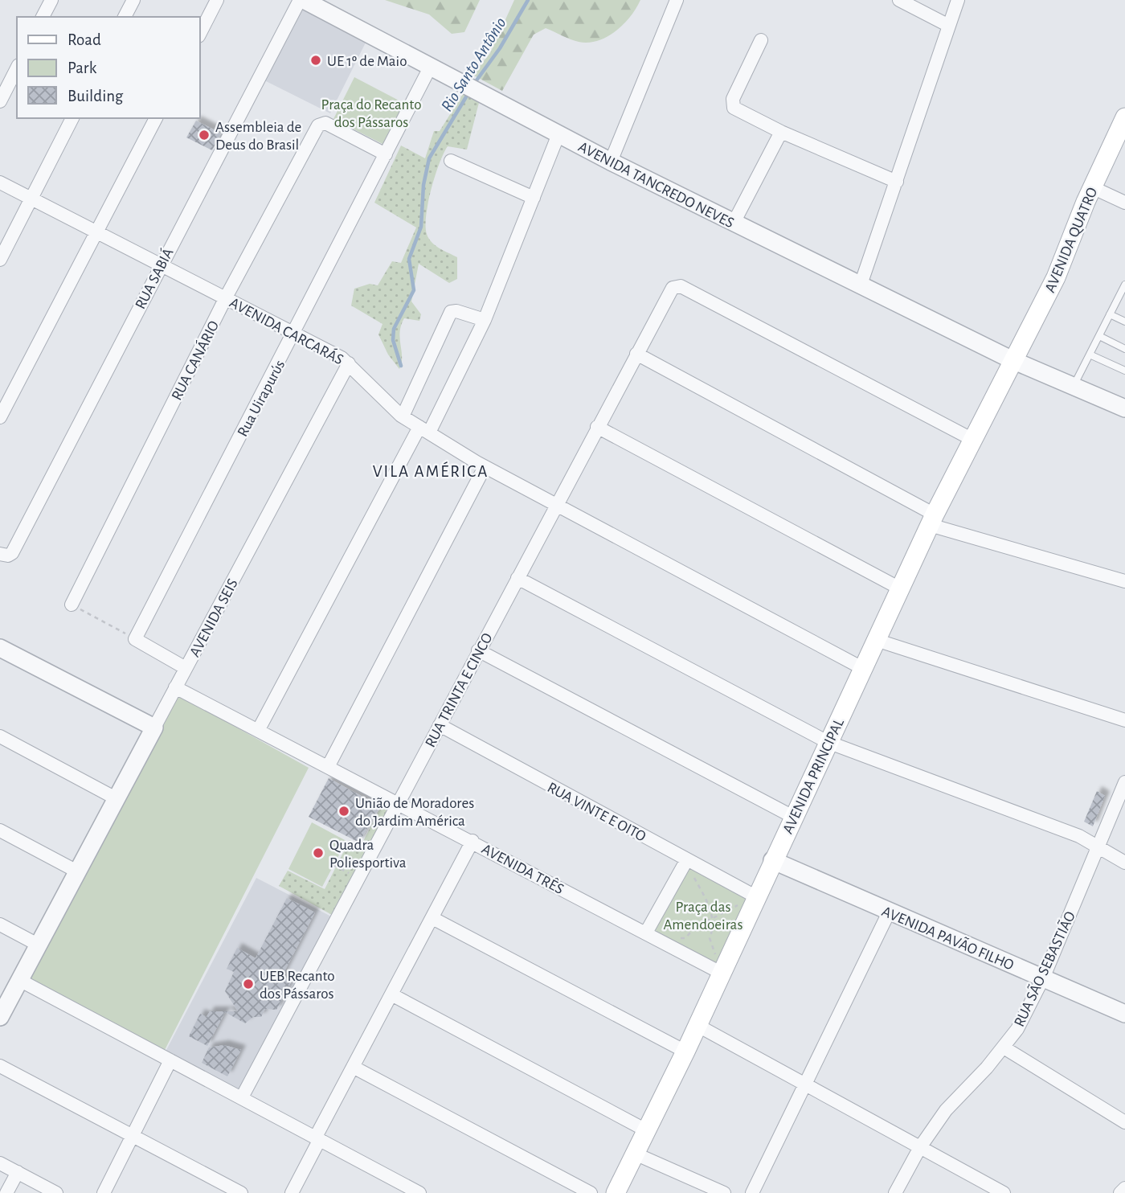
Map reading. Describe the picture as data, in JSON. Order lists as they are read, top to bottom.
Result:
{
  "streets": {
    "main road": ["AVENIDA QUATRO", "AVENIDA PRINCIPAL"],
    "street": [
      "AVENIDA TANCREDO NEVES",
      "RUA SABIÁ",
      "AVENIDA CARCARÁS",
      "RUA CANÁRIO",
      "Rua Uirapurύs",
      "AVENIDA SEIS",
      "RUA TRINTA E CINCO",
      "RUA VINTE E OITO",
      "AVENIDA TRÊS",
      "AVENIDA PAVÃO FILHO",
      "RUA SÃO SEBASTIÃO"
    ]
  },
  "crossings": [
    ["AVENIDA TANCREDO NEVES", "AVENIDA QUATRO"],
    ["AVENIDA TANCREDO NEVES", "Rua Uirapurύs"],
    ["AVENIDA TANCREDO NEVES", "AVENIDA PRINCIPAL"],
    ["AVENIDA QUATRO", "AVENIDA PRINCIPAL"],
    ["RUA SABIÁ", "AVENIDA CARCARÁS"],
    ["AVENIDA CARCARÁS", "RUA CANÁRIO"],
    ["AVENIDA CARCARÁS", "Rua Uirapurύs"],
    ["AVENIDA CARCARÁS", "AVENIDA SEIS"],
    ["AVENIDA CARCARÁS", "RUA TRINTA E CINCO"],
    ["AVENIDA CARCARÁS", "AVENIDA PRINCIPAL"],
    ["RUA CANÁRIO", "Rua Uirapurύs"],
    ["AVENIDA SEIS", "AVENIDA TRÊS"],
    ["RUA TRINTA E CINCO", "AVENIDA PRINCIPAL"],
    ["RUA TRINTA E CINCO", "RUA VINTE E OITO"],
    ["RUA TRINTA E CINCO", "AVENIDA TRÊS"],
    ["AVENIDA PRINCIPAL", "RUA VINTE E OITO"],
    ["AVENIDA PRINCIPAL", "AVENIDA TRÊS"],
    ["AVENIDA PRINCIPAL", "AVENIDA PAVÃO FILHO"],
    ["AVENIDA PAVÃO FILHO", "RUA SÃO SEBASTIÃO"]
  ],
  "districts": ["VILA AMÉRICA"],
  "water": ["Rio Santo Antônio"],
  "parks": ["Praça do Recanto dos Pássaros", "Praça das Amendoeiras"],
  "places": [
    "UE 1º de Maio",
    "Assembleia de Deus do Brasil",
    "União de Moradores do Jardim América",
    "Quadra Poliesportiva",
    "UEB Recanto dos Pássaros"
  ],
  "legend": ["Road", "Park", "Building"]
}
